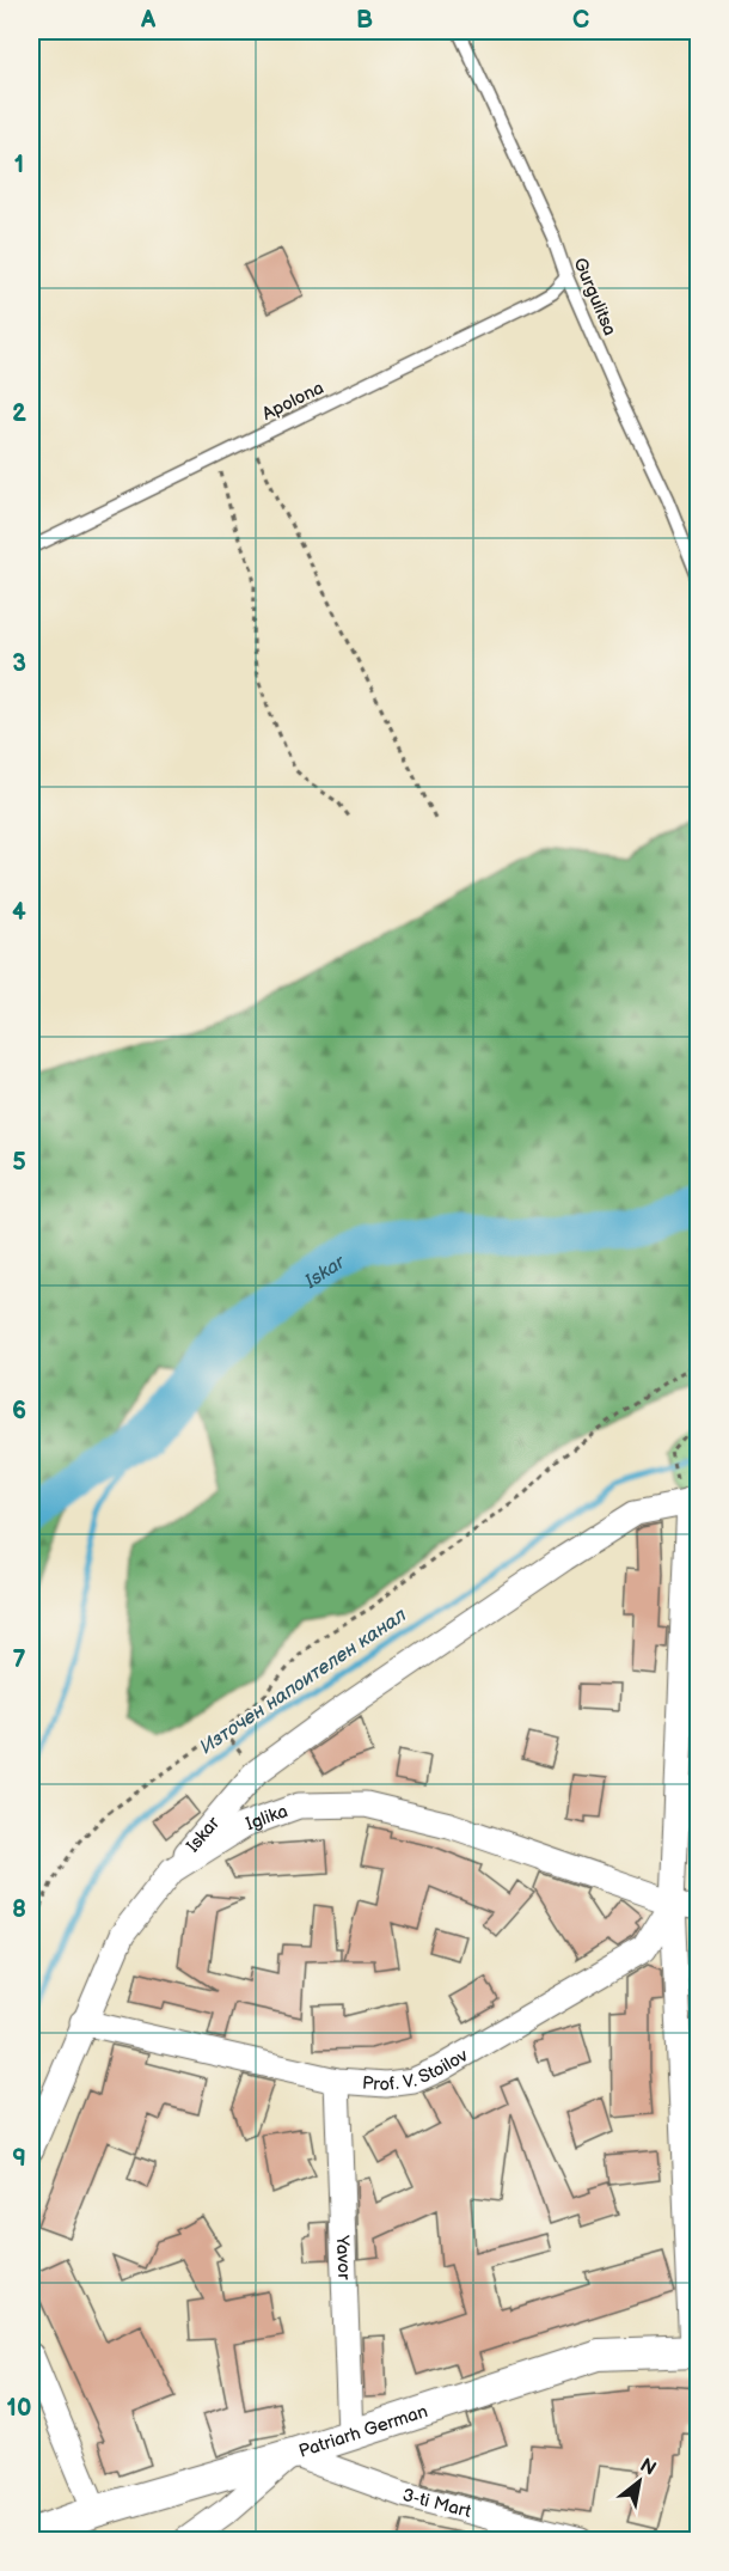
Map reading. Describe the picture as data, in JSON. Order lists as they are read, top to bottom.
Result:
{
  "streets": {
    "street": [
      "Iglika",
      "Iskar",
      "Prof. V. Stoilov",
      "Yavor",
      "Patriarh German",
      "3-ti Mart"
    ],
    "lane": ["Gurgulitsa", "Apolona"]
  },
  "crossings": [
    ["Gurgulitsa", "Apolona"],
    ["Iglika", "Iskar"],
    ["Iglika", "Prof. V. Stoilov"],
    ["Prof. V. Stoilov", "Yavor"],
    ["Yavor", "Patriarh German"],
    ["Patriarh German", "3-ti Mart"]
  ],
  "water": ["Iskar", "Източен напоителен канал"],
  "north": "top right",
  "grid": {
    "columns": ["A", "B", "C"],
    "rows": [
      "1",
      "2",
      "3",
      "4",
      "5",
      "6",
      "7",
      "8",
      "9",
      "10"
    ]
  }
}
